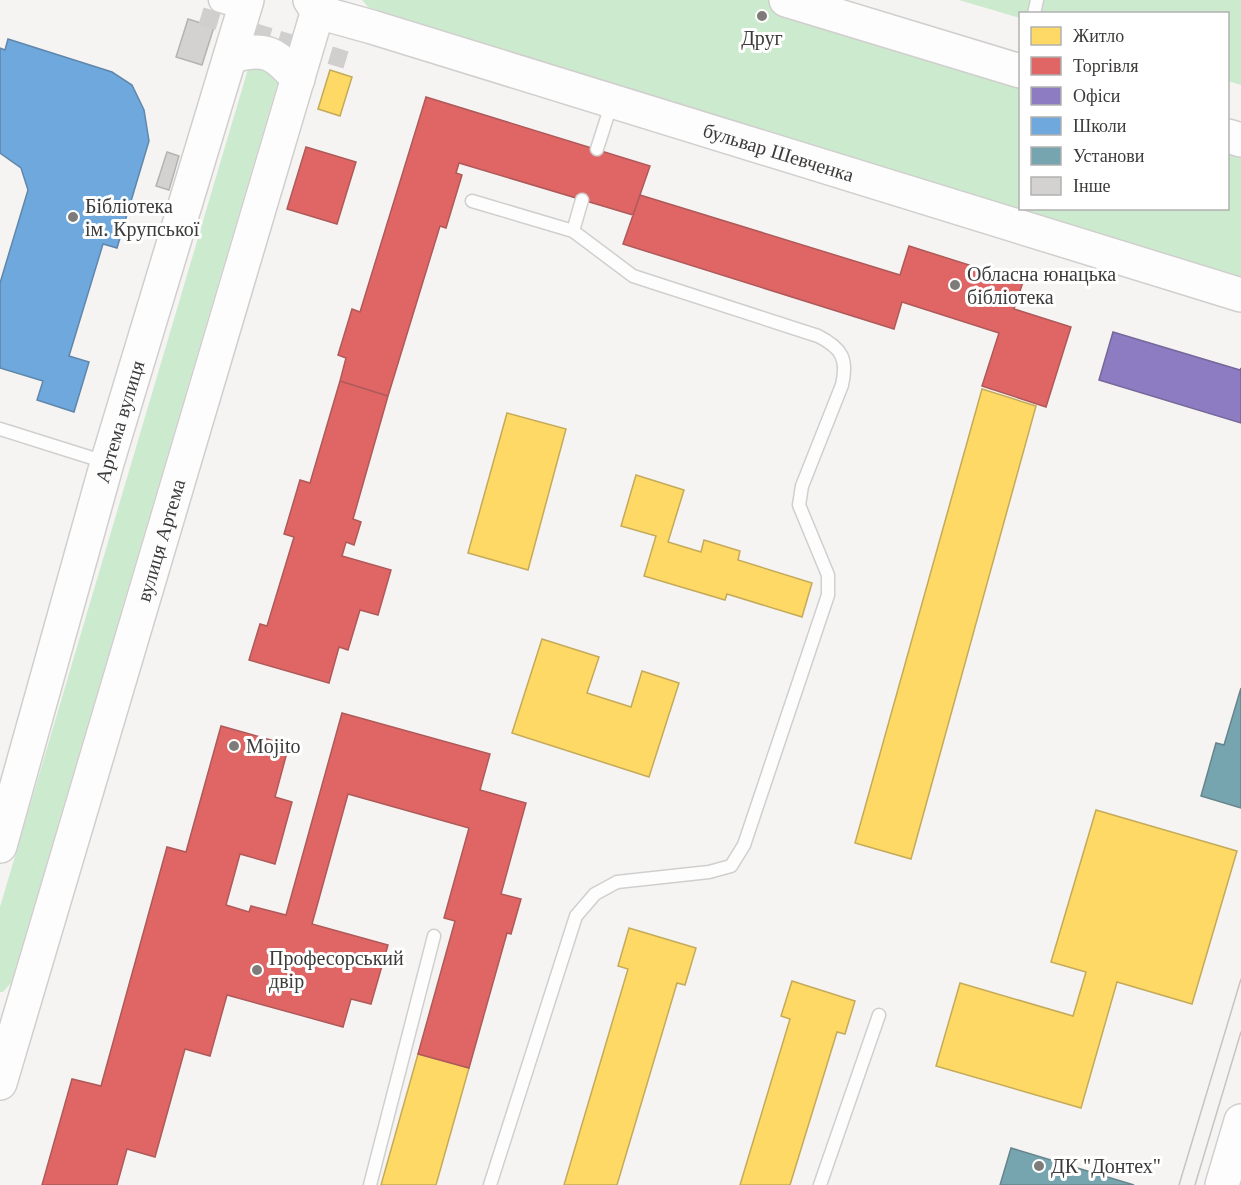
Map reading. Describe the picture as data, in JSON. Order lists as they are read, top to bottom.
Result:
{
  "streets": {
    "main road": ["бульвар Шевченка", "Артема вулиця", "вулиця Артема"]
  },
  "crossings": [
    ["бульвар Шевченка", "вулиця Артема"]
  ],
  "places": [
    "Друг",
    "Бібліотека ім. Крупської",
    "Обласна юнацька бібліотека",
    "Mojito",
    "Професорський двір",
    "ДК \"Донтех\""
  ],
  "legend": [
    "Житло",
    "Торгівля",
    "Офіси",
    "Школи",
    "Установи",
    "Інше"
  ]
}
